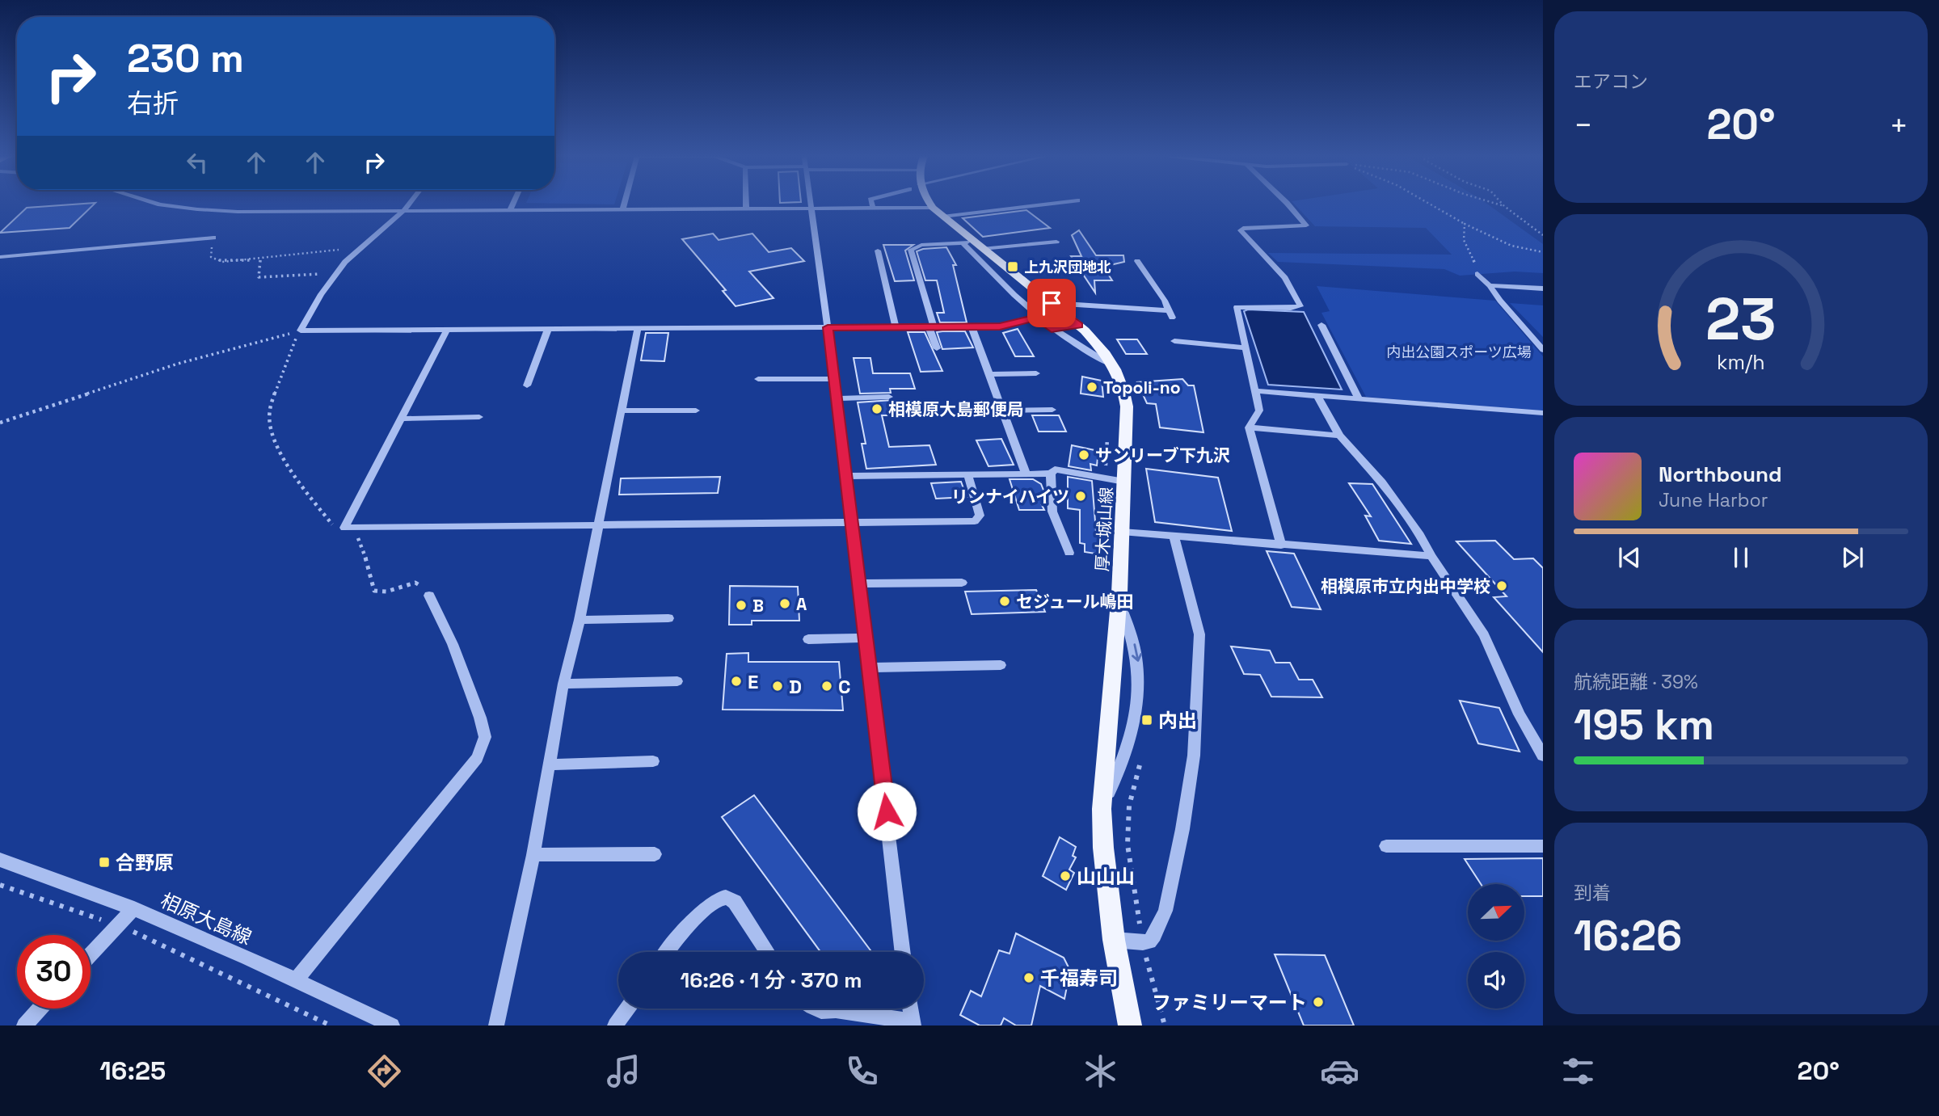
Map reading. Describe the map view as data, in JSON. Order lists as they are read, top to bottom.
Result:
{
  "streets": {
    "main road": ["厚木城山線"],
    "street": ["相原大島線"]
  },
  "parks": ["内出公園スポーツ広場"],
  "places": {
    "transit": ["上九沢団地北", "内出", "合野原"],
    "other": [
      "Topoli-no",
      "相模原大島郵便局",
      "サンリーブ下九沢",
      "リンナイハイツ",
      "相模原市立内出中学校",
      "セジュール嶋田",
      "A",
      "B",
      "E",
      "D",
      "C",
      "山山山",
      "千福寿司",
      "ファミリーマート"
    ]
  },
  "north": "top right",
  "page": {
    "tile": [
      "エアコン",
      ["航続距離 · 39%", "195 km"],
      ["到着", "16:26"]
    ],
    "turn": ["230 m", "右折"],
    "heat": ["−", "20°", "+"],
    "song": ["Northbound", "June Harbor"],
    "limit": "30",
    "trip": "16:26 · 1 分 · 370 m",
    "tabs": ["16:25", "20°"],
    "gauge": ["23", "km/h"]
  }
}
